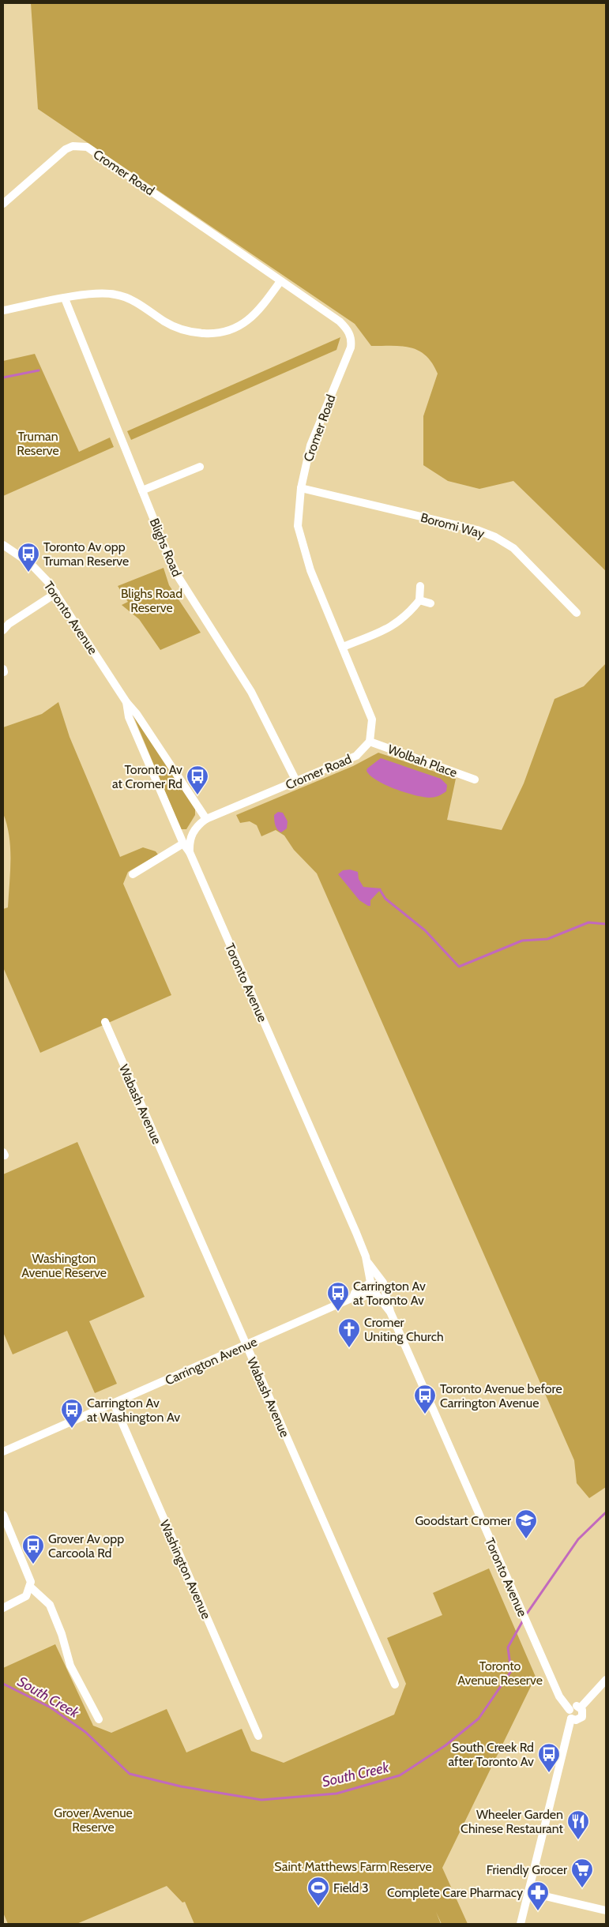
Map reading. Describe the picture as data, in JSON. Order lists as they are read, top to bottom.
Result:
{
  "streets": {
    "street": [
      "Cromer Road",
      "Boromi Way",
      "Blighs Road",
      "Toronto Avenue",
      "Wolbah Place",
      "Wabash Avenue",
      "Carrington Avenue",
      "Washington Avenue"
    ]
  },
  "crossings": [
    ["Cromer Road", "Boromi Way"],
    ["Cromer Road", "Blighs Road"],
    ["Cromer Road", "Toronto Avenue"],
    ["Cromer Road", "Wolbah Place"],
    ["Toronto Avenue", "Carrington Avenue"],
    ["Wabash Avenue", "Carrington Avenue"],
    ["Carrington Avenue", "Washington Avenue"]
  ],
  "water": ["South Creek"],
  "parks": [
    "Truman Reserve",
    "Blighs Road Reserve",
    "Washington Avenue Reserve",
    "Toronto Avenue Reserve",
    "Grover Avenue Reserve",
    "Saint Matthews Farm Reserve"
  ],
  "places": {
    "bus stop": [
      "Toronto Av opp Truman Reserve",
      "Toronto Av at Cromer Rd",
      "Carrington Av at Toronto Av",
      "Toronto Avenue before Carrington Avenue",
      "Carrington Av at Washington Av",
      "Grover Av opp Carcoola Rd",
      "South Creek Rd after Toronto Av"
    ],
    "church": ["Cromer Uniting Church"],
    "school or university": ["Goodstart Cromer"],
    "restaurant": ["Wheeler Garden Chinese Restaurant"],
    "supermarket": ["Friendly Grocer"],
    "sports": ["Field 3"],
    "pharmacy": ["Complete Care Pharmacy"]
  }
}
